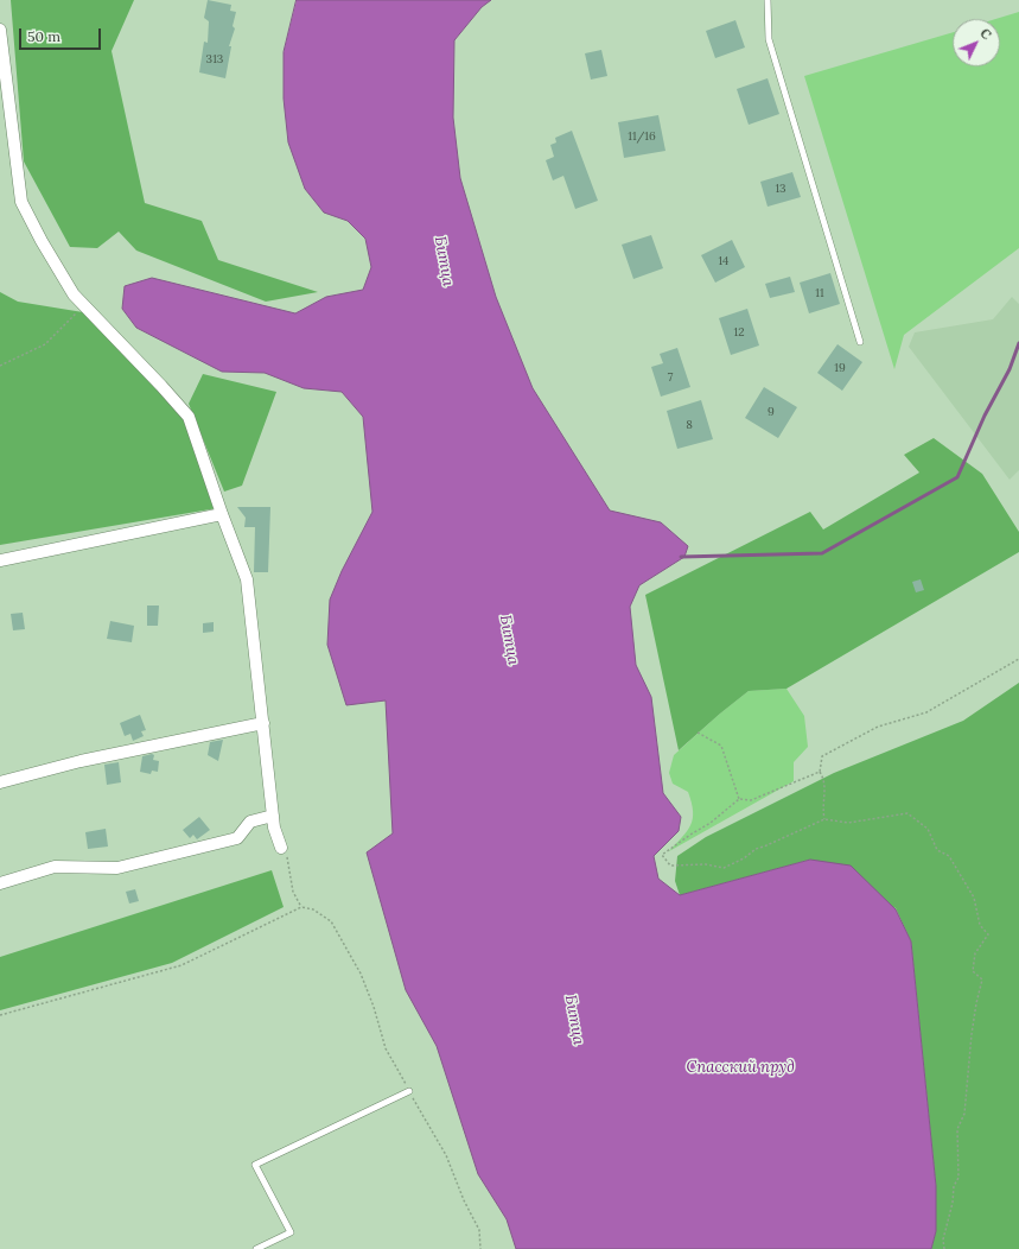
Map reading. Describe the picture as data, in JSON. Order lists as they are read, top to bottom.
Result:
{
  "water": ["Битца", "Спасский пруд"],
  "house_numbers": [
    "313",
    "11/16",
    "13",
    "14",
    "11",
    "12",
    "19",
    "7",
    "9",
    "8"
  ],
  "scale_bar": "50 m",
  "north": "top right"
}
